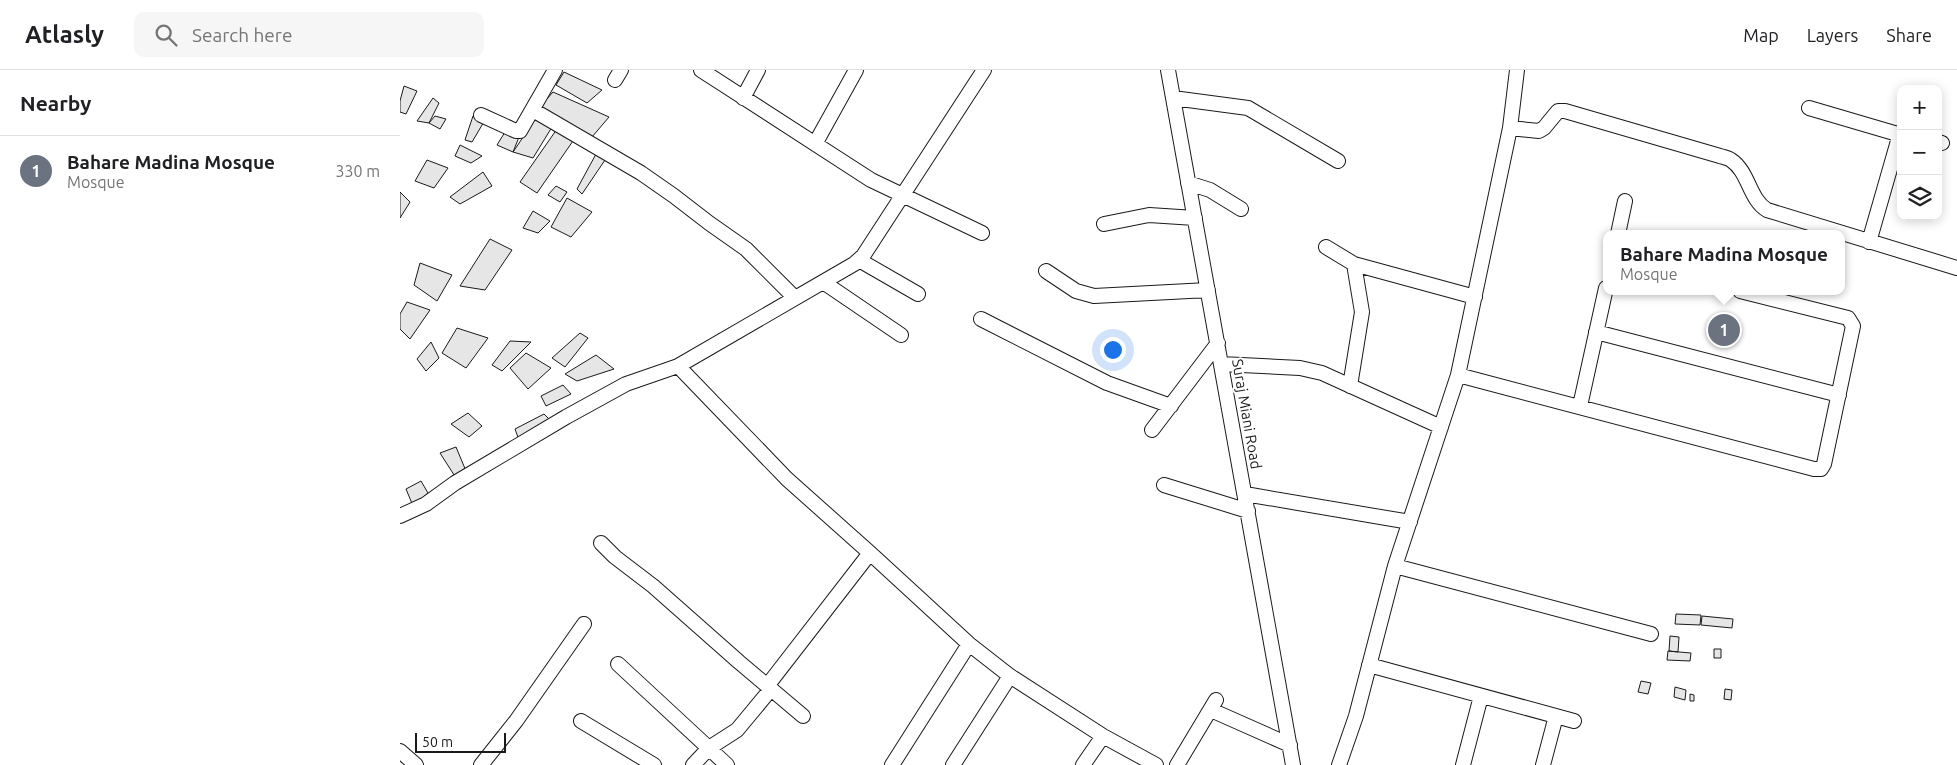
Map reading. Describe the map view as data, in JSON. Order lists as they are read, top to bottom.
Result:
{
  "streets": {
    "street": ["Suraj Miani Road"]
  },
  "scale_bar": "50 m",
  "page": {
    "header": "Atlasly",
    "search": "Search here",
    "nav": ["Map", "Layers", "Share"],
    "heading": "Nearby",
    "map_buttons": ["+", "−"],
    "list": [
      {
        "mark": "1",
        "name": "Bahare Madina Mosque",
        "note": "Mosque",
        "value": "330 m"
      }
    ],
    "popup": ["Bahare Madina Mosque", "Mosque"],
    "pins": "1",
    "scale": "50 m"
  }
}
